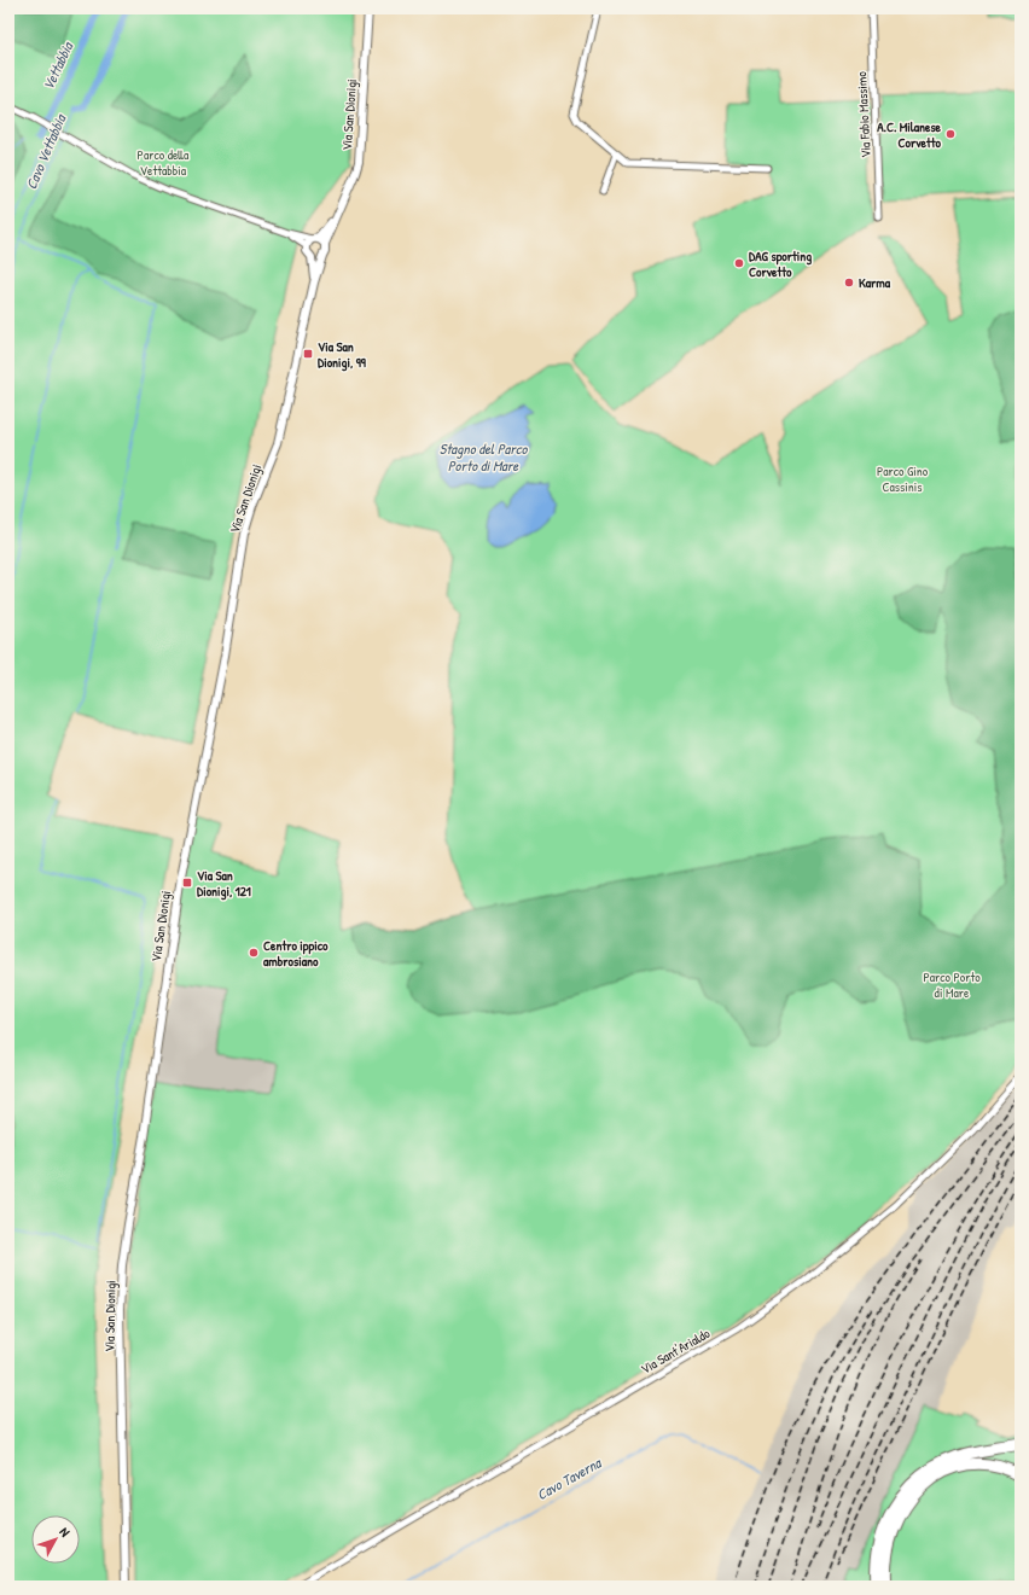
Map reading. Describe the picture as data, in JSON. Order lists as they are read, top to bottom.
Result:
{
  "streets": {
    "street": ["Via San Dionigi", "Via Fabio Massimo", "Via Sant'Arialdo"]
  },
  "water": [
    "Vettabbia",
    "Cavo Vettabbia",
    "Stagno del Parco Porto di Mare",
    "Cavo Taverna"
  ],
  "parks": ["Parco della Vettabbia", "Parco Gino Cassinis", "Parco Porto di Mare"],
  "places": {
    "other": [
      "A.C. Milanese Corvetto",
      "DAG sporting Corvetto",
      "Karma",
      "Centro ippico ambrosiano"
    ],
    "transit": ["Via San Dionigi, 99", "Via San Dionigi, 121"]
  },
  "north": "top right"
}
